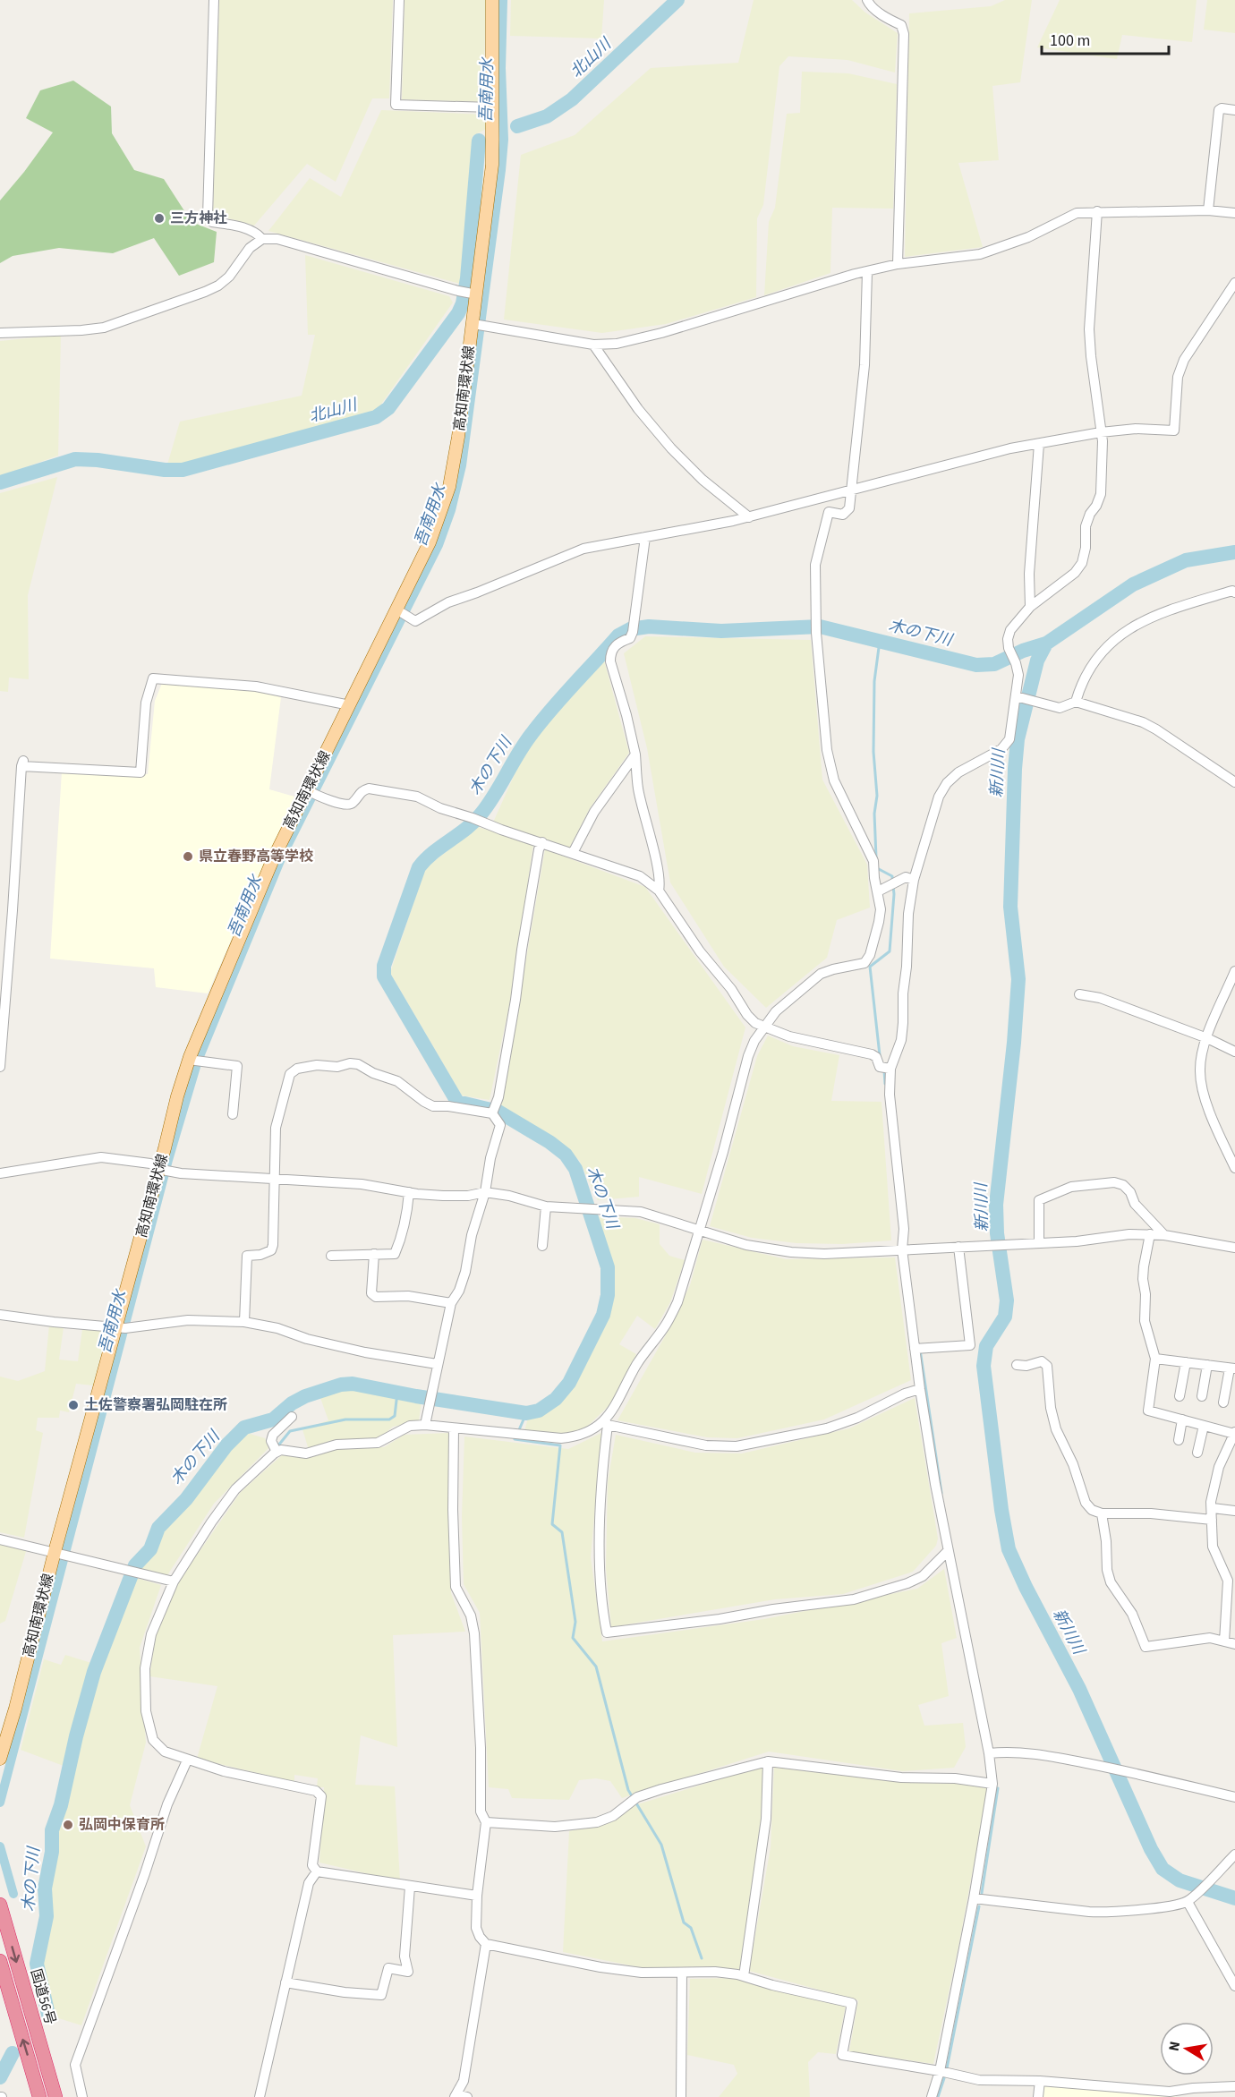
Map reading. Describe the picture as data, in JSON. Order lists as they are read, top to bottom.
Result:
{
  "streets": {
    "highway": ["国道56号"],
    "main road": ["高知南環状線"]
  },
  "water": [
    "北山川",
    "吾南用水",
    "木の下川",
    "新川川"
  ],
  "places": [
    "三方神社",
    "県立春野高等学校",
    "土佐警察署弘岡駐在所",
    "弘岡中保育所"
  ],
  "scale_bar": "100 m",
  "north": "left"
}
